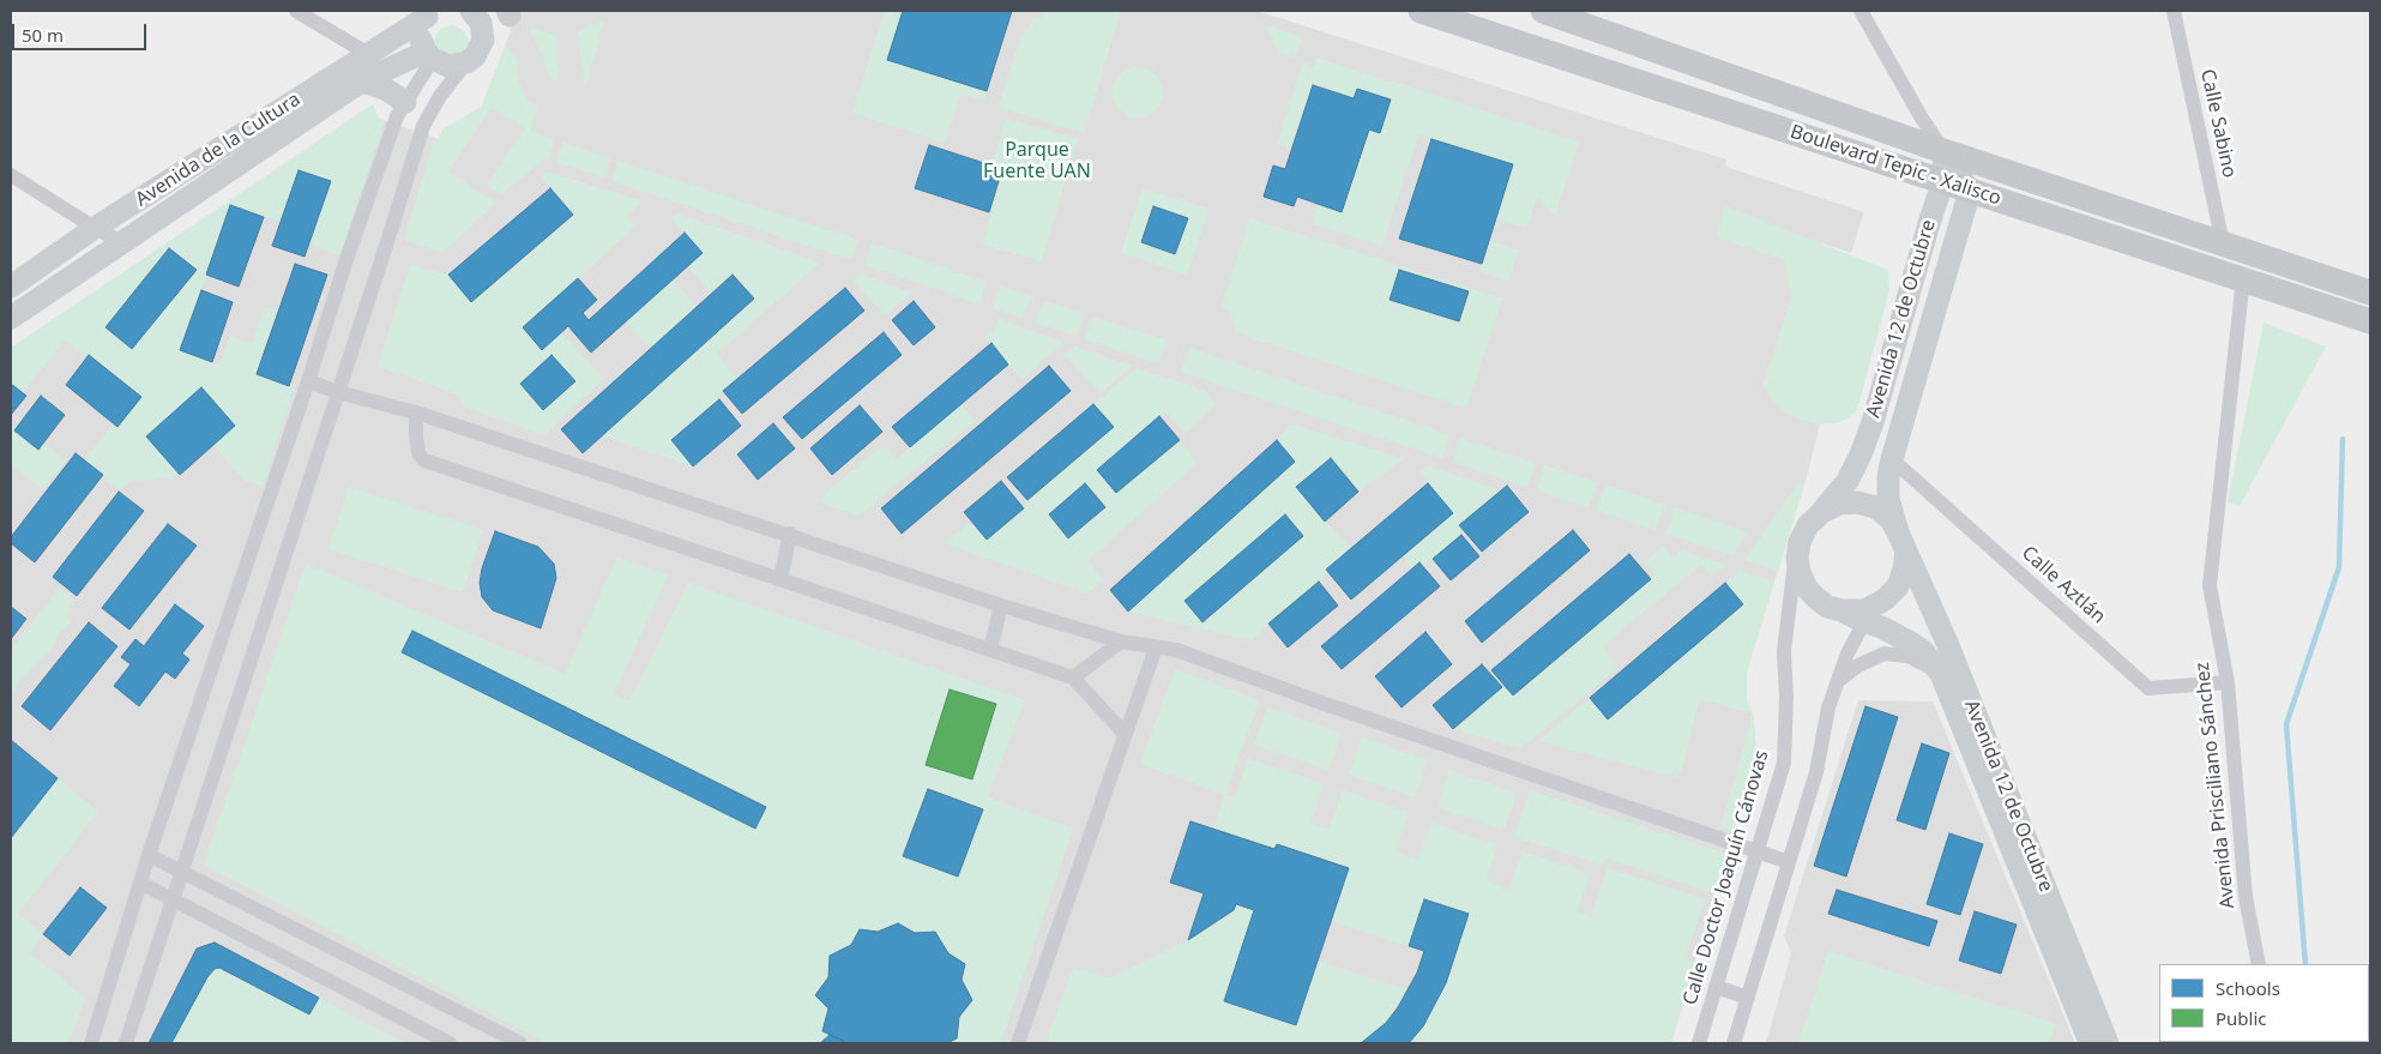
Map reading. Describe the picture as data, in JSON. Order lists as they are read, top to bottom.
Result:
{
  "streets": {
    "main road": ["Avenida de la Cultura", "Boulevard Tepic - Xalisco", "Avenida 12 de Octubre"],
    "street": [
      "Calle Sabino",
      "Calle Aztlán",
      "Avenida Prisciliano Sánchez",
      "Calle Doctor Joaquín Cánovas"
    ]
  },
  "crossings": [
    ["Calle Sabino", "Boulevard Tepic - Xalisco"],
    ["Boulevard Tepic - Xalisco", "Avenida 12 de Octubre"],
    ["Boulevard Tepic - Xalisco", "Avenida Prisciliano Sánchez"],
    ["Avenida 12 de Octubre", "Calle Aztlán"],
    ["Avenida 12 de Octubre", "Calle Doctor Joaquín Cánovas"],
    ["Calle Aztlán", "Avenida Prisciliano Sánchez"]
  ],
  "parks": ["Parque Fuente UAN"],
  "legend": ["Schools", "Public"],
  "scale_bar": "50 m"
}
